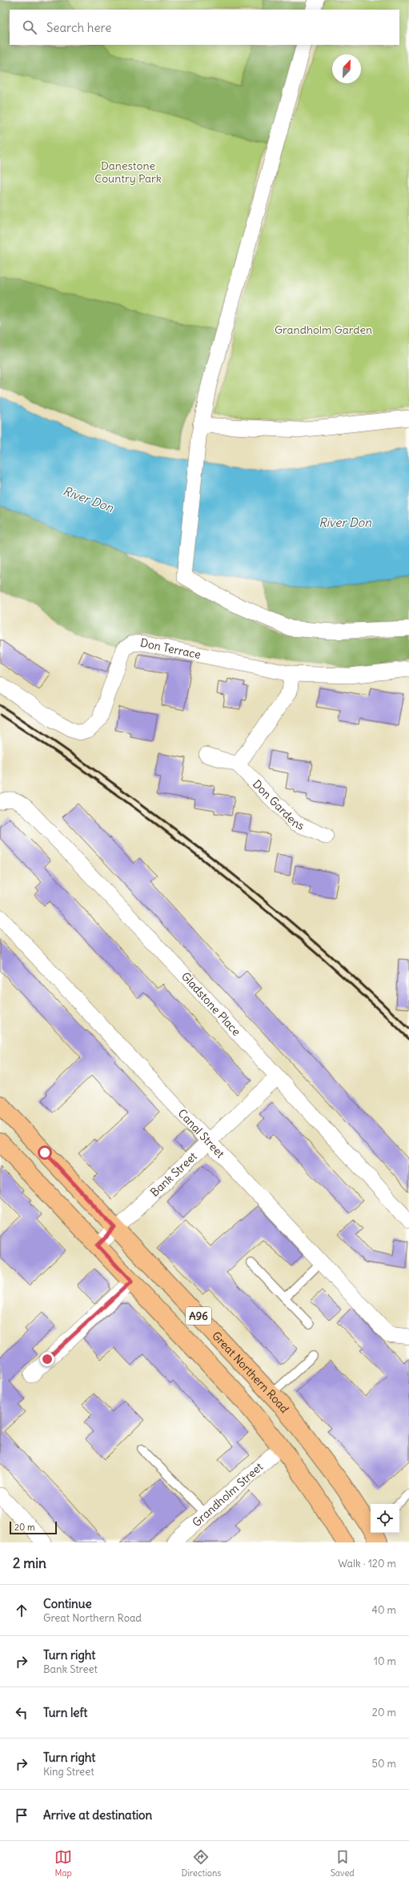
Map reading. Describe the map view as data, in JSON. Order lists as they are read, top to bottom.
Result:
{
  "streets": {
    "main road": ["A96", "Great Northern Road"],
    "street": [
      "Don Terrace",
      "Don Gardens",
      "Gladstone Place",
      "Canal Street",
      "Bank Street",
      "Grandholm Street"
    ]
  },
  "crossings": [
    ["Gladstone Place", "Bank Street"],
    ["Canal Street", "Bank Street"],
    ["Bank Street", "A96"],
    ["Bank Street", "Great Northern Road"],
    ["A96", "Grandholm Street"]
  ],
  "water": ["River Don"],
  "parks": ["Danestone Country Park", "Grandholm Garden"],
  "scale_bar": "20 m",
  "north": "top right",
  "page": {
    "search": "Search here",
    "scale": "20 m",
    "heading": ["2 min", "Walk · 120 m"],
    "list": [
      ["Continue", "Great Northern Road", "40 m"],
      ["Turn right", "Bank Street", "10 m"],
      ["Turn left", "20 m"],
      ["Turn right", "King Street", "50 m"],
      "Arrive at destination"
    ],
    "nav": ["Map", "Directions", "Saved"]
  }
}
